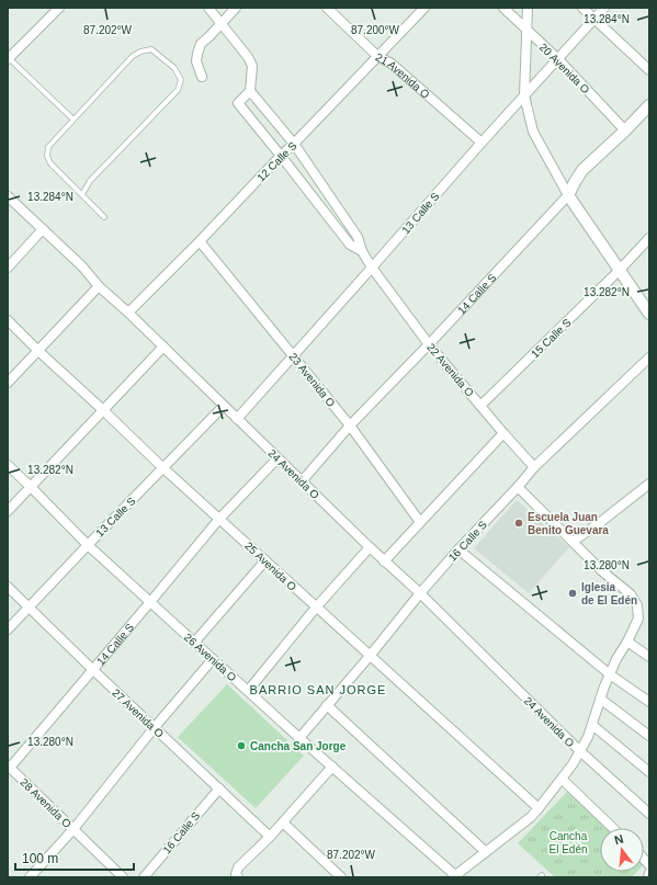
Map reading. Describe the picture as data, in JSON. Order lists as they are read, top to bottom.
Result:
{
  "streets": {
    "street": [
      "20 Avenida O",
      "21 Avenida O",
      "12 Calle S",
      "13 Calle S",
      "14 Calle S",
      "15 Calle S",
      "22 Avenida O",
      "23 Avenida O",
      "24 Avenida O",
      "16 Calle S",
      "25 Avenida O",
      "26 Avenida O",
      "27 Avenida O",
      "28 Avenida O"
    ]
  },
  "crossings": [
    ["20 Avenida O", "13 Calle S"],
    ["20 Avenida O", "14 Calle S"],
    ["21 Avenida O", "12 Calle S"],
    ["21 Avenida O", "13 Calle S"],
    ["12 Calle S", "23 Avenida O"],
    ["12 Calle S", "24 Avenida O"],
    ["13 Calle S", "22 Avenida O"],
    ["13 Calle S", "23 Avenida O"],
    ["13 Calle S", "24 Avenida O"],
    ["13 Calle S", "25 Avenida O"],
    ["13 Calle S", "26 Avenida O"],
    ["13 Calle S", "27 Avenida O"],
    ["14 Calle S", "22 Avenida O"],
    ["14 Calle S", "23 Avenida O"],
    ["14 Calle S", "24 Avenida O"],
    ["14 Calle S", "25 Avenida O"],
    ["14 Calle S", "26 Avenida O"],
    ["14 Calle S", "27 Avenida O"],
    ["14 Calle S", "28 Avenida O"],
    ["15 Calle S", "22 Avenida O"],
    ["22 Avenida O", "16 Calle S"],
    ["24 Avenida O", "16 Calle S"],
    ["16 Calle S", "25 Avenida O"],
    ["16 Calle S", "26 Avenida O"],
    ["16 Calle S", "27 Avenida O"]
  ],
  "districts": ["BARRIO SAN JORGE"],
  "parks": ["Cancha El Edén"],
  "places": ["Escuela Juan Benito Guevara", "Iglesia de El Edén", "Cancha San Jorge"],
  "scale_bar": "100 m",
  "north": "top",
  "coordinates": [
    "13.284°N",
    "87.202°W",
    "87.200°W",
    "13.282°N",
    "13.280°N"
  ]
}
